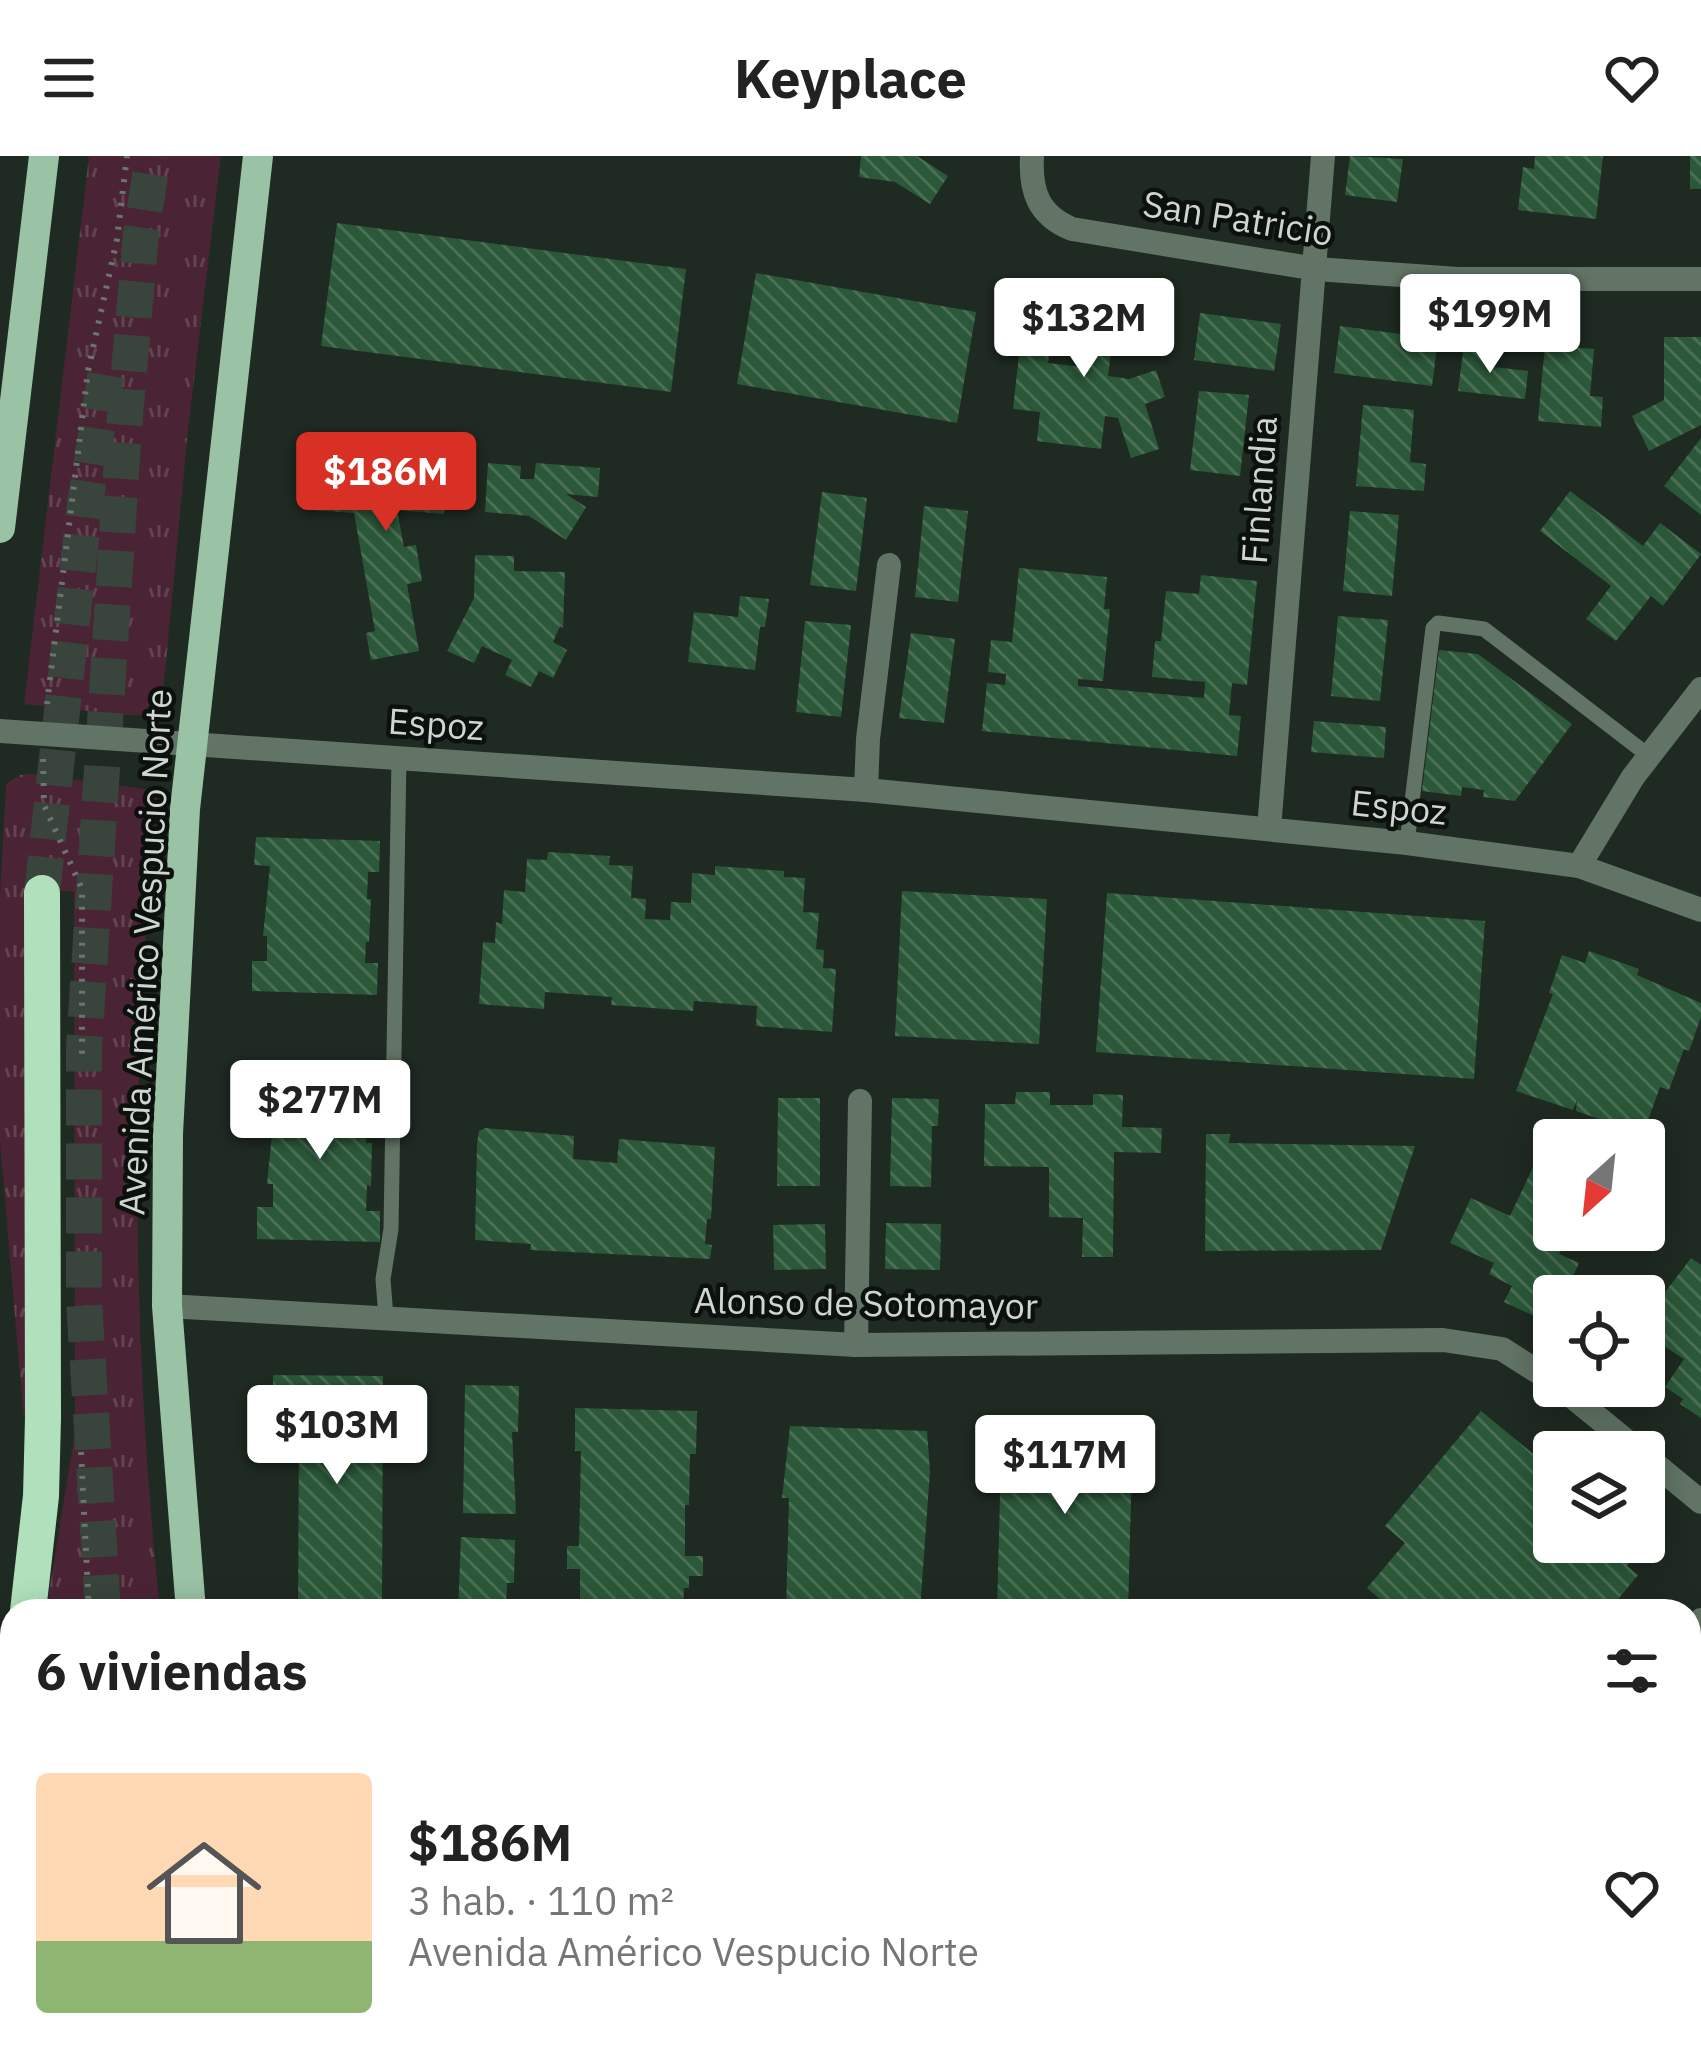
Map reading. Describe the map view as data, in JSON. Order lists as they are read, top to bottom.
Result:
{
  "streets": {
    "main road": ["Avenida Américo Vespucio Norte"],
    "street": [
      "San Patricio",
      "Finlandia",
      "Espoz",
      "Alonso de Sotomayor"
    ]
  },
  "crossings": [
    ["San Patricio", "Finlandia"],
    ["Finlandia", "Espoz"],
    ["Espoz", "Avenida Américo Vespucio Norte"],
    ["Avenida Américo Vespucio Norte", "Alonso de Sotomayor"]
  ],
  "north": "bottom left",
  "page": {
    "header": "Keyplace",
    "price": [
      "$199M",
      "$132M",
      "$186M",
      "$277M",
      "$103M",
      "$117M"
    ],
    "heading": "6 viviendas",
    "list": [
      {
        "name": "$186M",
        "note": "3 hab. · 110 m² · Avenida Américo Vespucio Norte"
      }
    ]
  }
}
